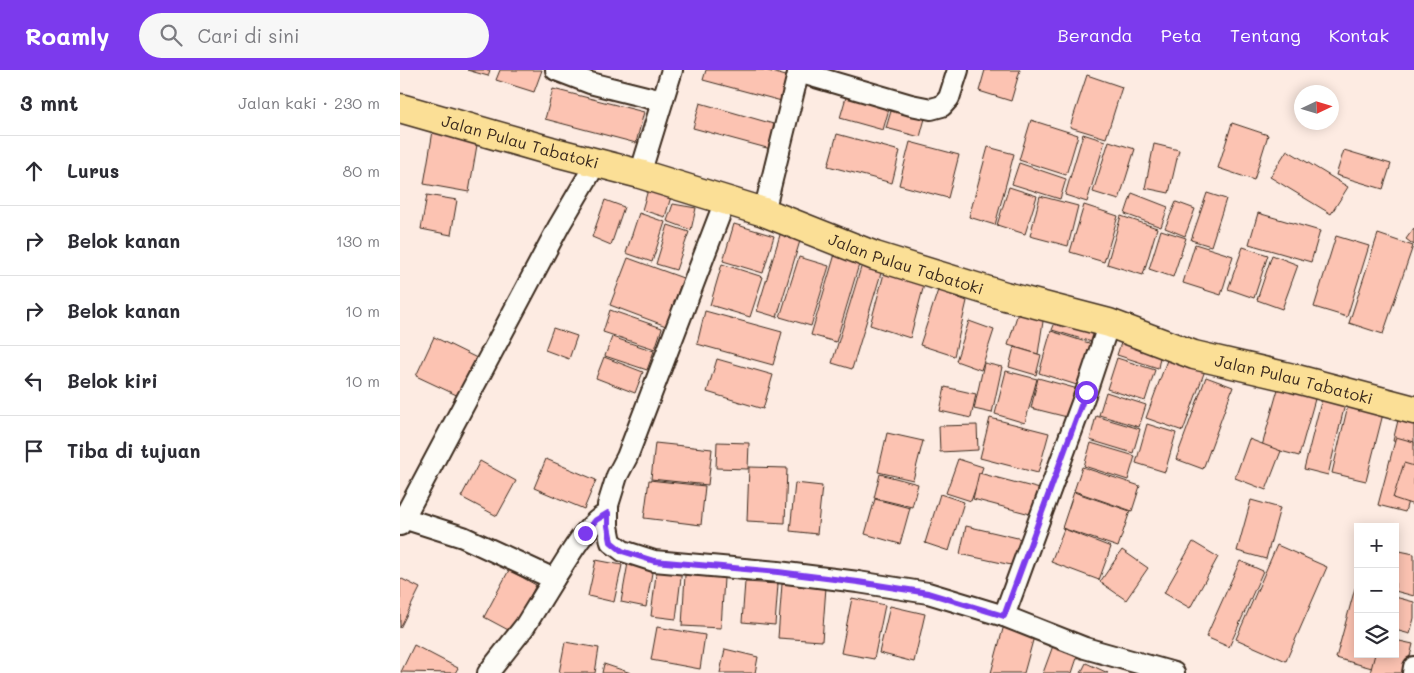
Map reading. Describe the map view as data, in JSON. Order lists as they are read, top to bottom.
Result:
{
  "streets": {
    "highway": ["Jalan Pulau Tabatoki"]
  },
  "north": "right",
  "page": {
    "header": "Roamly",
    "search": "Cari di sini",
    "nav": [
      "Beranda",
      "Peta",
      "Tentang",
      "Kontak"
    ],
    "heading": ["3 mnt", "Jalan kaki · 230 m"],
    "list": [
      ["Lurus", "80 m"],
      ["Belok kanan", "130 m"],
      ["Belok kanan", "10 m"],
      ["Belok kiri", "10 m"],
      "Tiba di tujuan"
    ],
    "map_buttons": ["+", "−"]
  }
}
